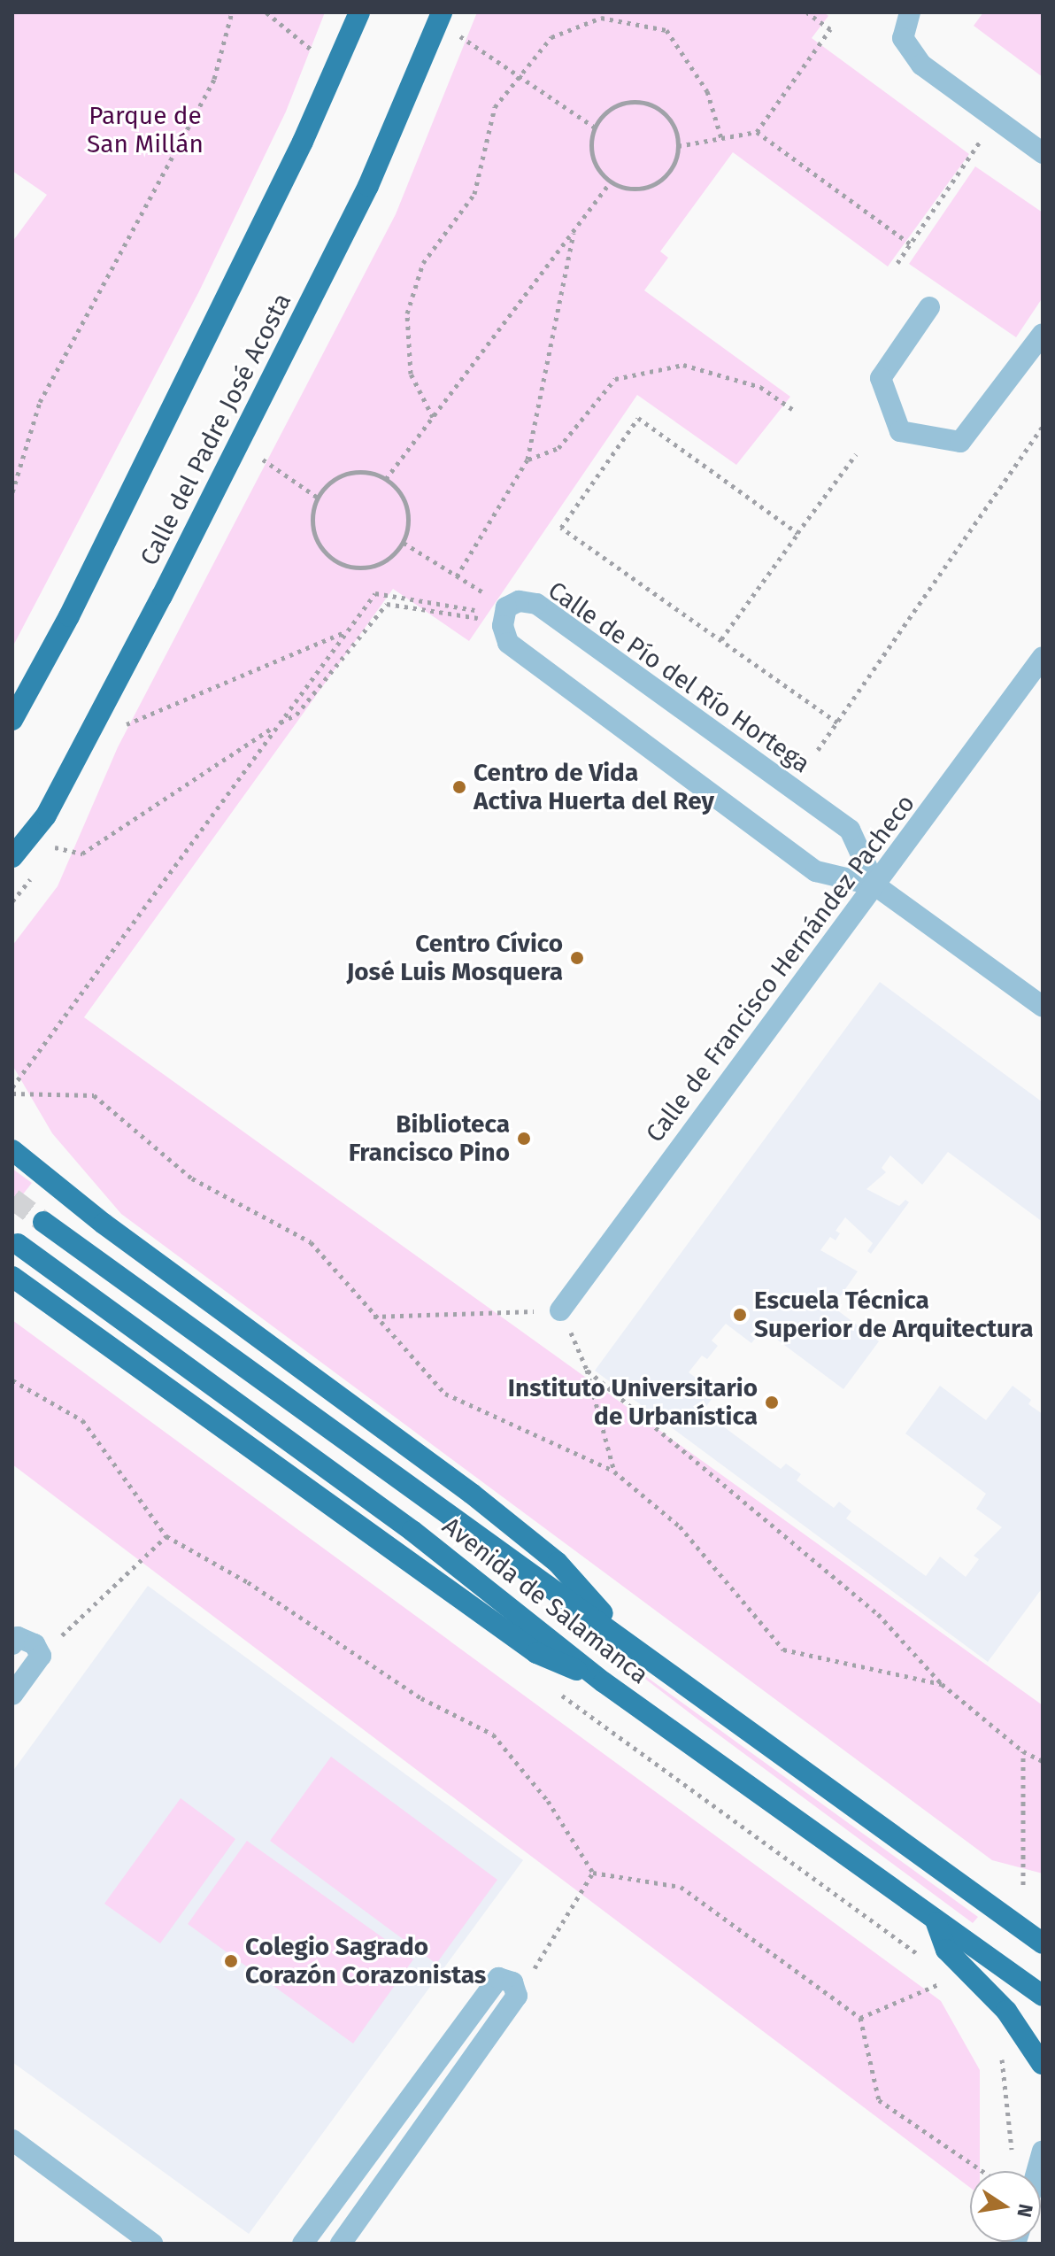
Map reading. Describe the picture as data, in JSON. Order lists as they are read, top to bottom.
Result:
{
  "streets": {
    "highway": ["Calle del Padre José Acosta", "Avenida de Salamanca"],
    "street": ["Calle de Pío del Río Hortega", "Calle de Francisco Hernández Pacheco"]
  },
  "crossings": [
    ["Calle de Pío del Río Hortega", "Calle de Francisco Hernández Pacheco"]
  ],
  "parks": ["Parque de San Millán"],
  "places": [
    "Centro de Vida Activa Huerta del Rey",
    "Centro Cívico José Luis Mosquera",
    "Biblioteca Francisco Pino",
    "Escuela Técnica Superior de Arquitectura",
    "Instituto Universitario de Urbanística",
    "Colegio Sagrado Corazón Corazonistas"
  ],
  "north": "right"
}
